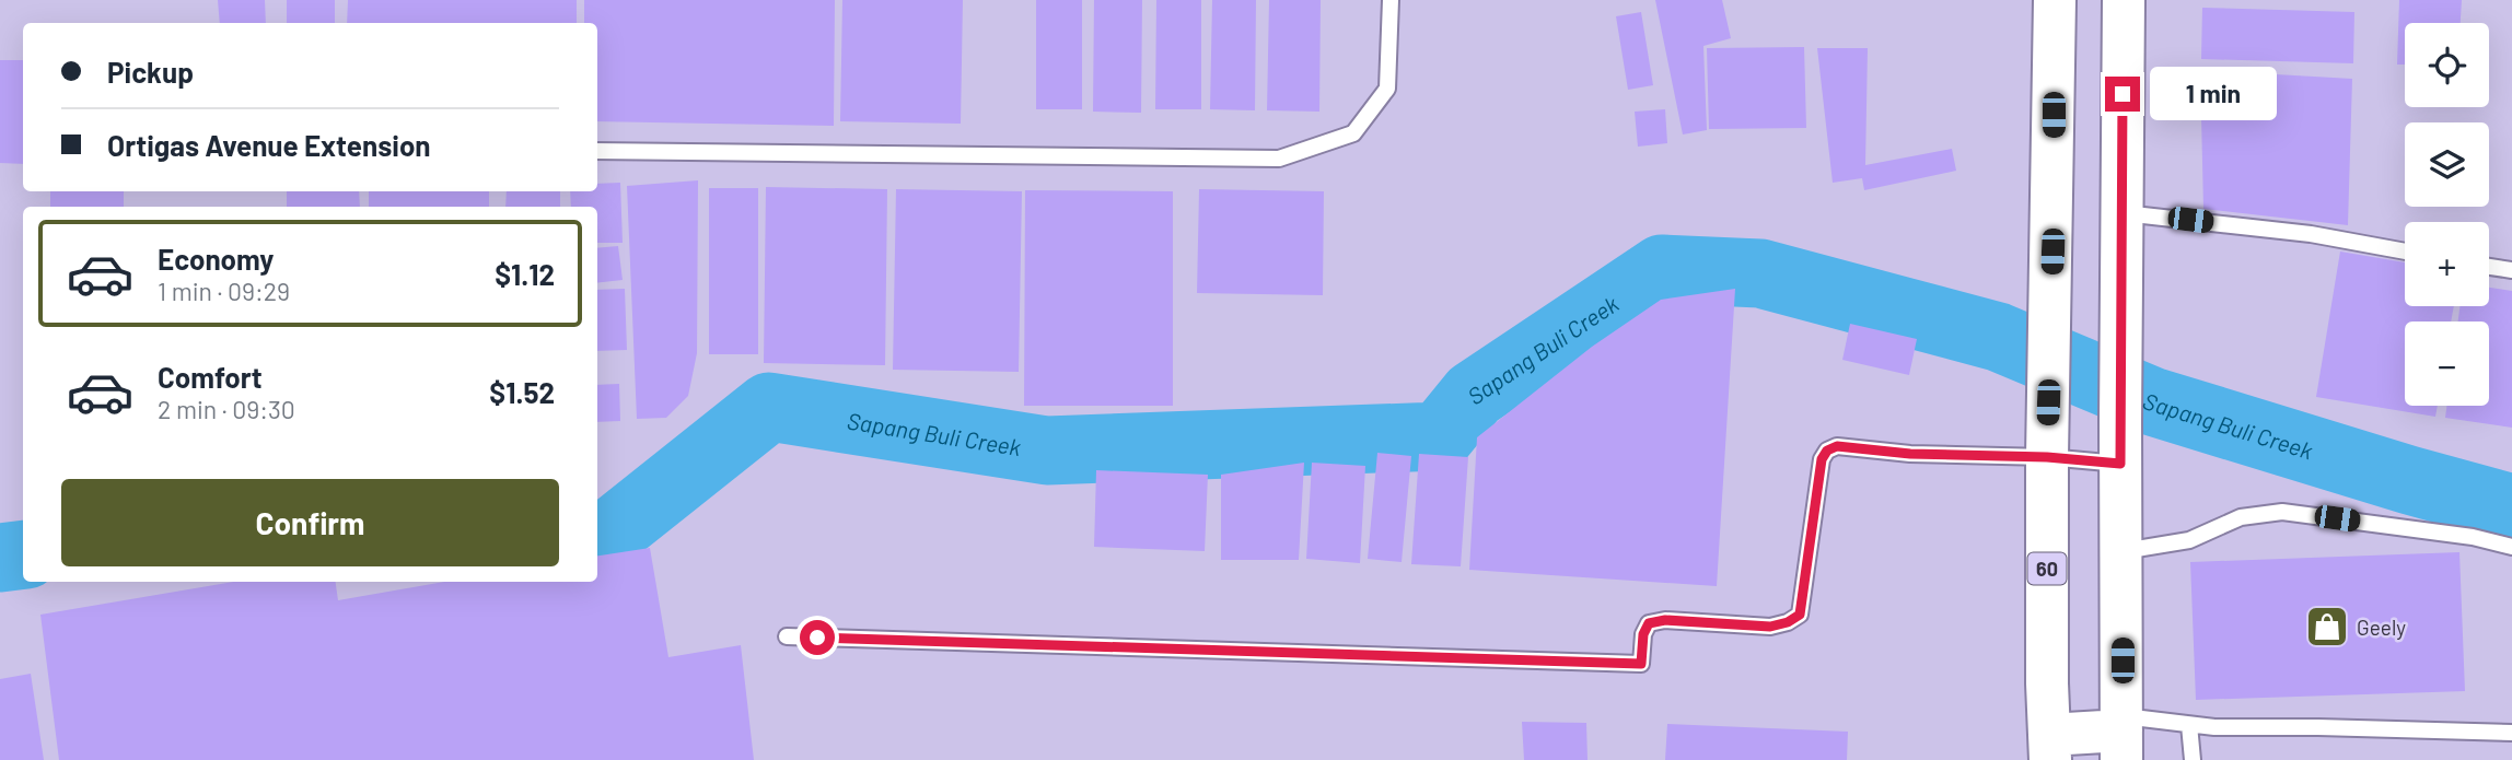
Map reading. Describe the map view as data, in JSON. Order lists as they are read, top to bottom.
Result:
{
  "streets": {
    "main road": ["60"]
  },
  "water": ["Sapang Buli Creek"],
  "places": {
    "shop": ["Geely"]
  },
  "page": {
    "map_buttons": ["+", "−"],
    "banner": ["Pickup", "Ortigas Avenue Extension"],
    "bubble": "1 min",
    "list": [
      {
        "name": "Economy",
        "note": "1 min · 09:29",
        "value": "$1.12"
      },
      {
        "name": "Comfort",
        "note": "2 min · 09:30",
        "value": "$1.52"
      }
    ],
    "buttons": "Confirm"
  }
}
